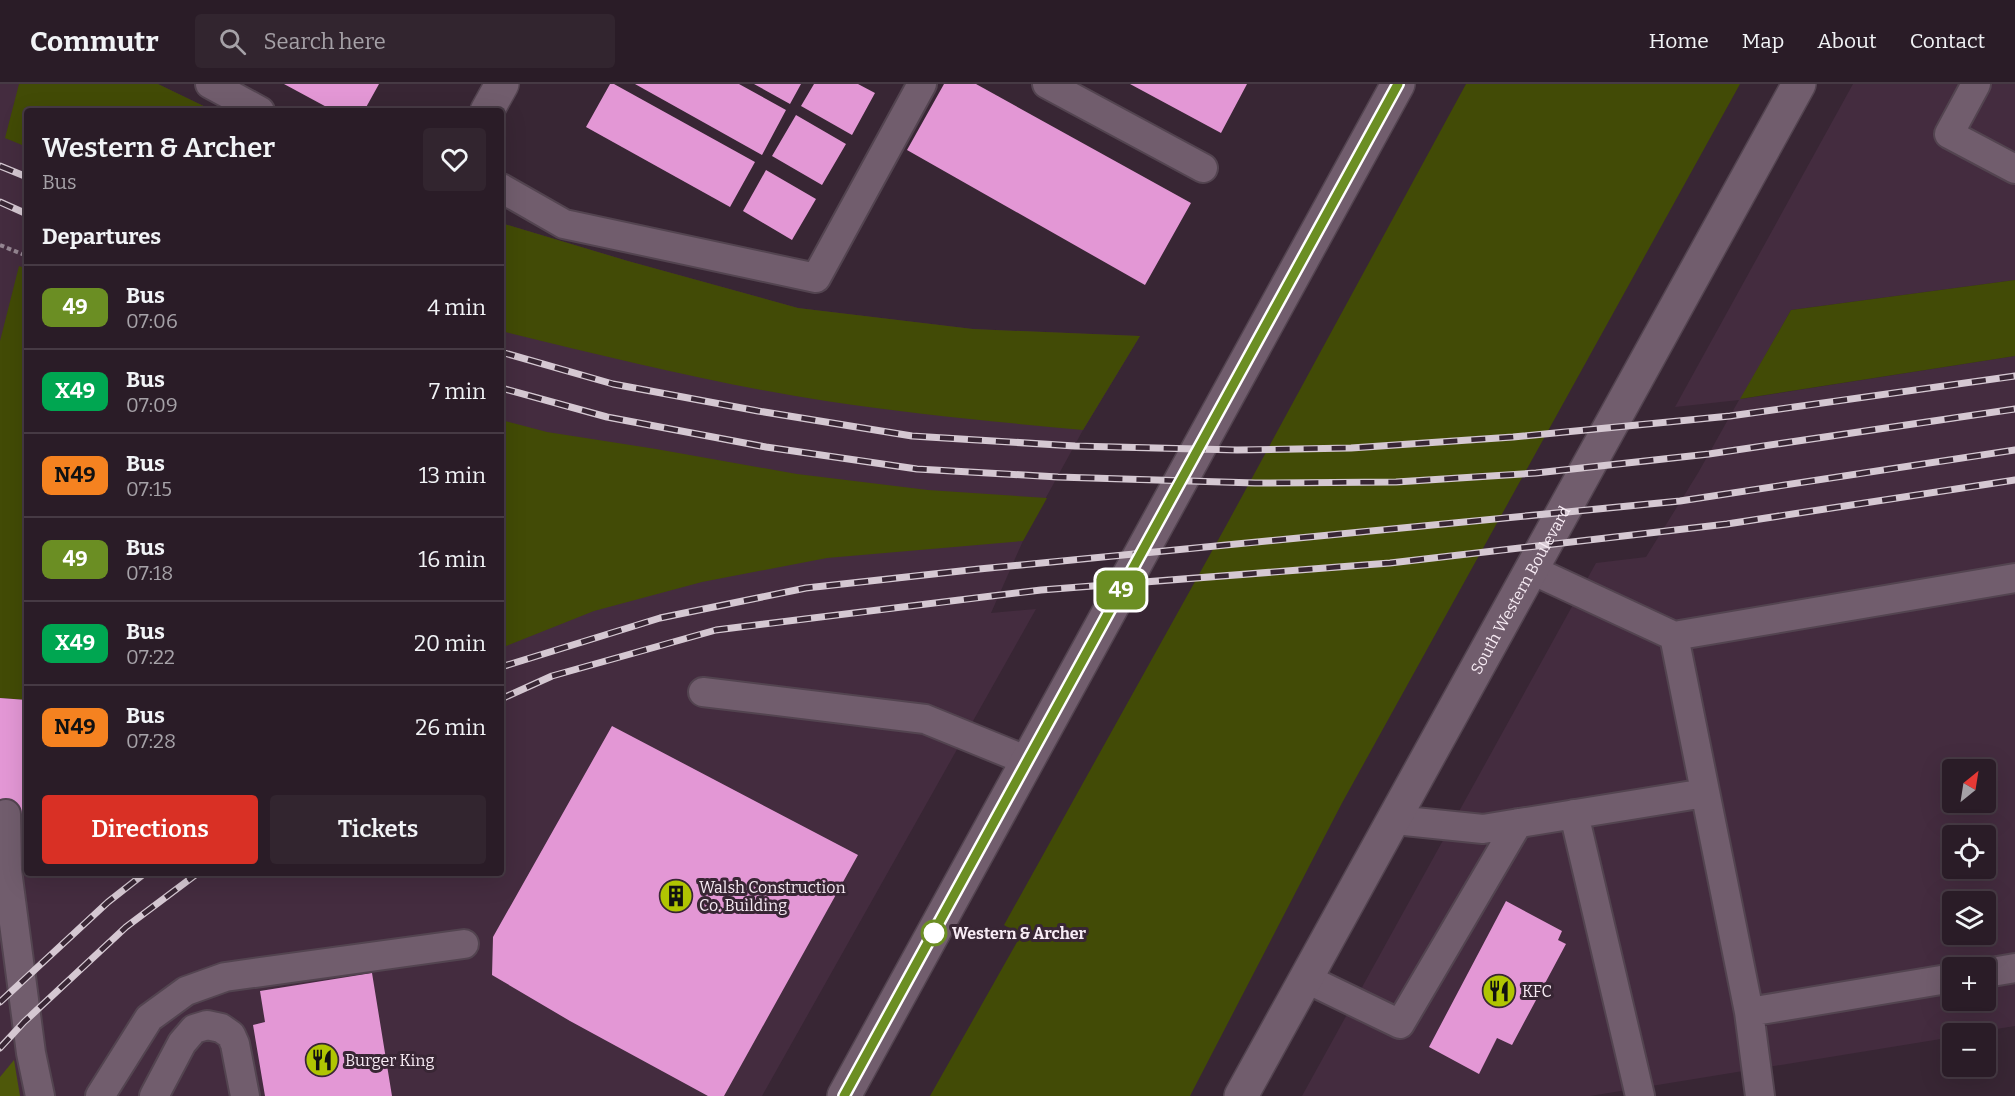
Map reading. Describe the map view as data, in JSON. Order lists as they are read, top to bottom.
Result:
{
  "streets": {
    "street": ["South Western Boulevard"]
  },
  "places": {
    "building": ["Walsh Construction Co. Building"],
    "other": ["Western & Archer"],
    "restaurant": ["KFC", "Burger King"]
  },
  "lines": ["bus line 49"],
  "north": "top right",
  "page": {
    "header": "Commutr",
    "search": "Search here",
    "nav": [
      "Home",
      "Map",
      "About",
      "Contact"
    ],
    "on_map": "49",
    "heading": [
      ["Western & Archer", "Bus"],
      "Departures"
    ],
    "list": [
      {
        "mark": "49",
        "name": "Bus",
        "note": "07:06",
        "value": "4 min"
      },
      {
        "mark": "X49",
        "name": "Bus",
        "note": "07:09",
        "value": "7 min"
      },
      {
        "mark": "N49",
        "name": "Bus",
        "note": "07:15",
        "value": "13 min"
      },
      {
        "mark": "49",
        "name": "Bus",
        "note": "07:18",
        "value": "16 min"
      },
      {
        "mark": "X49",
        "name": "Bus",
        "note": "07:22",
        "value": "20 min"
      },
      {
        "mark": "N49",
        "name": "Bus",
        "note": "07:28",
        "value": "26 min"
      }
    ],
    "map_buttons": ["+", "−"],
    "buttons": ["Directions", "Tickets"]
  }
}
